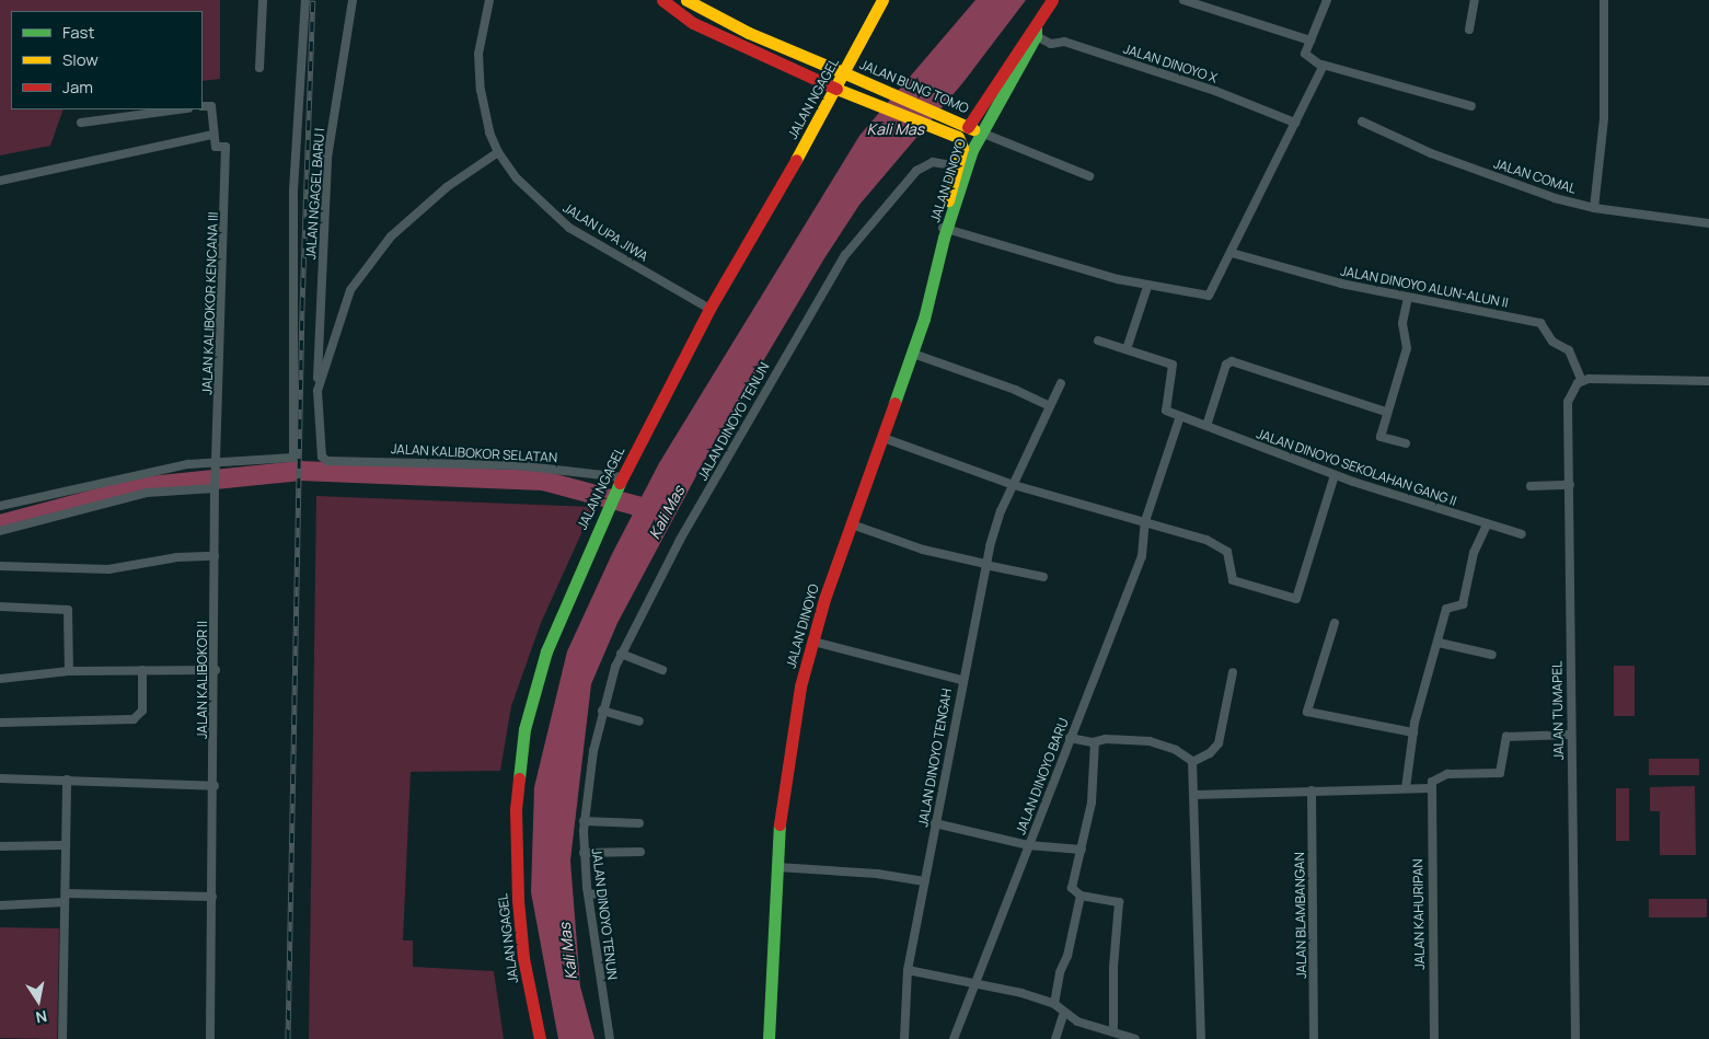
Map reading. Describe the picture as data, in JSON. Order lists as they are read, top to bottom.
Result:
{
  "streets": {
    "main road": ["JALAN BUNG TOMO", "JALAN NGAGEL", "JALAN DINOYO"],
    "street": [
      "JALAN DINOYO X",
      "JALAN COMAL",
      "JALAN NGAGEL BARU I",
      "JALAN UPA JIWA",
      "JALAN DINOYO ALUN-ALUN II",
      "JALAN KALIBOKOR KENCANA III",
      "JALAN DINOYO TENUN",
      "JALAN KALIBOKOR SELATAN",
      "JALAN DINOYO SEKOLAHAN GANG II",
      "JALAN KALIBOKOR II",
      "JALAN TUMAPEL",
      "JALAN DINOYO TENGAH",
      "JALAN DINOYO BARU",
      "JALAN KAHURIPAN",
      "JALAN BLAMBANGAN"
    ]
  },
  "crossings": [
    ["JALAN DINOYO X", "JALAN DINOYO"],
    ["JALAN BUNG TOMO", "JALAN NGAGEL"],
    ["JALAN BUNG TOMO", "JALAN DINOYO"],
    ["JALAN NGAGEL", "JALAN UPA JIWA"],
    ["JALAN NGAGEL", "JALAN KALIBOKOR SELATAN"],
    ["JALAN DINOYO", "JALAN DINOYO TENUN"],
    ["JALAN NGAGEL BARU I", "JALAN KALIBOKOR SELATAN"],
    ["JALAN DINOYO ALUN-ALUN II", "JALAN TUMAPEL"],
    ["JALAN KALIBOKOR KENCANA III", "JALAN KALIBOKOR II"],
    ["JALAN DINOYO SEKOLAHAN GANG II", "JALAN DINOYO BARU"]
  ],
  "water": ["Kali Mas"],
  "legend": ["Fast", "Slow", "Jam"],
  "north": "bottom"
}
